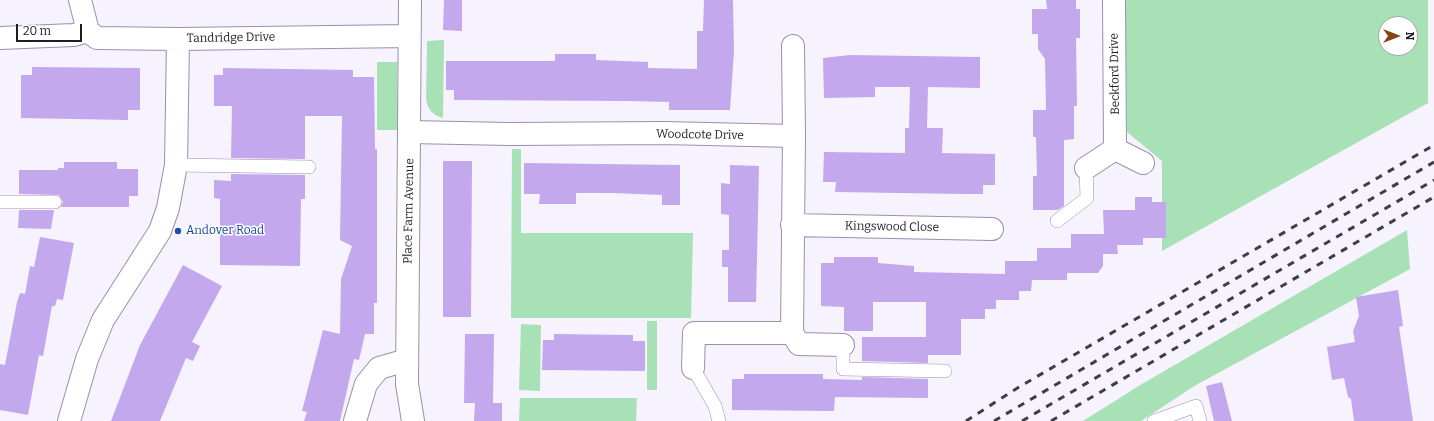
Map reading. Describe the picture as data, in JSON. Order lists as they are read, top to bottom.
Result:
{
  "streets": {
    "street": [
      "Tandridge Drive",
      "Beckford Drive",
      "Woodcote Drive",
      "Place Farm Avenue",
      "Kingswood Close"
    ]
  },
  "crossings": [
    ["Tandridge Drive", "Place Farm Avenue"],
    ["Woodcote Drive", "Place Farm Avenue"]
  ],
  "places": ["Andover Road"],
  "scale_bar": "20 m",
  "north": "right"
}
